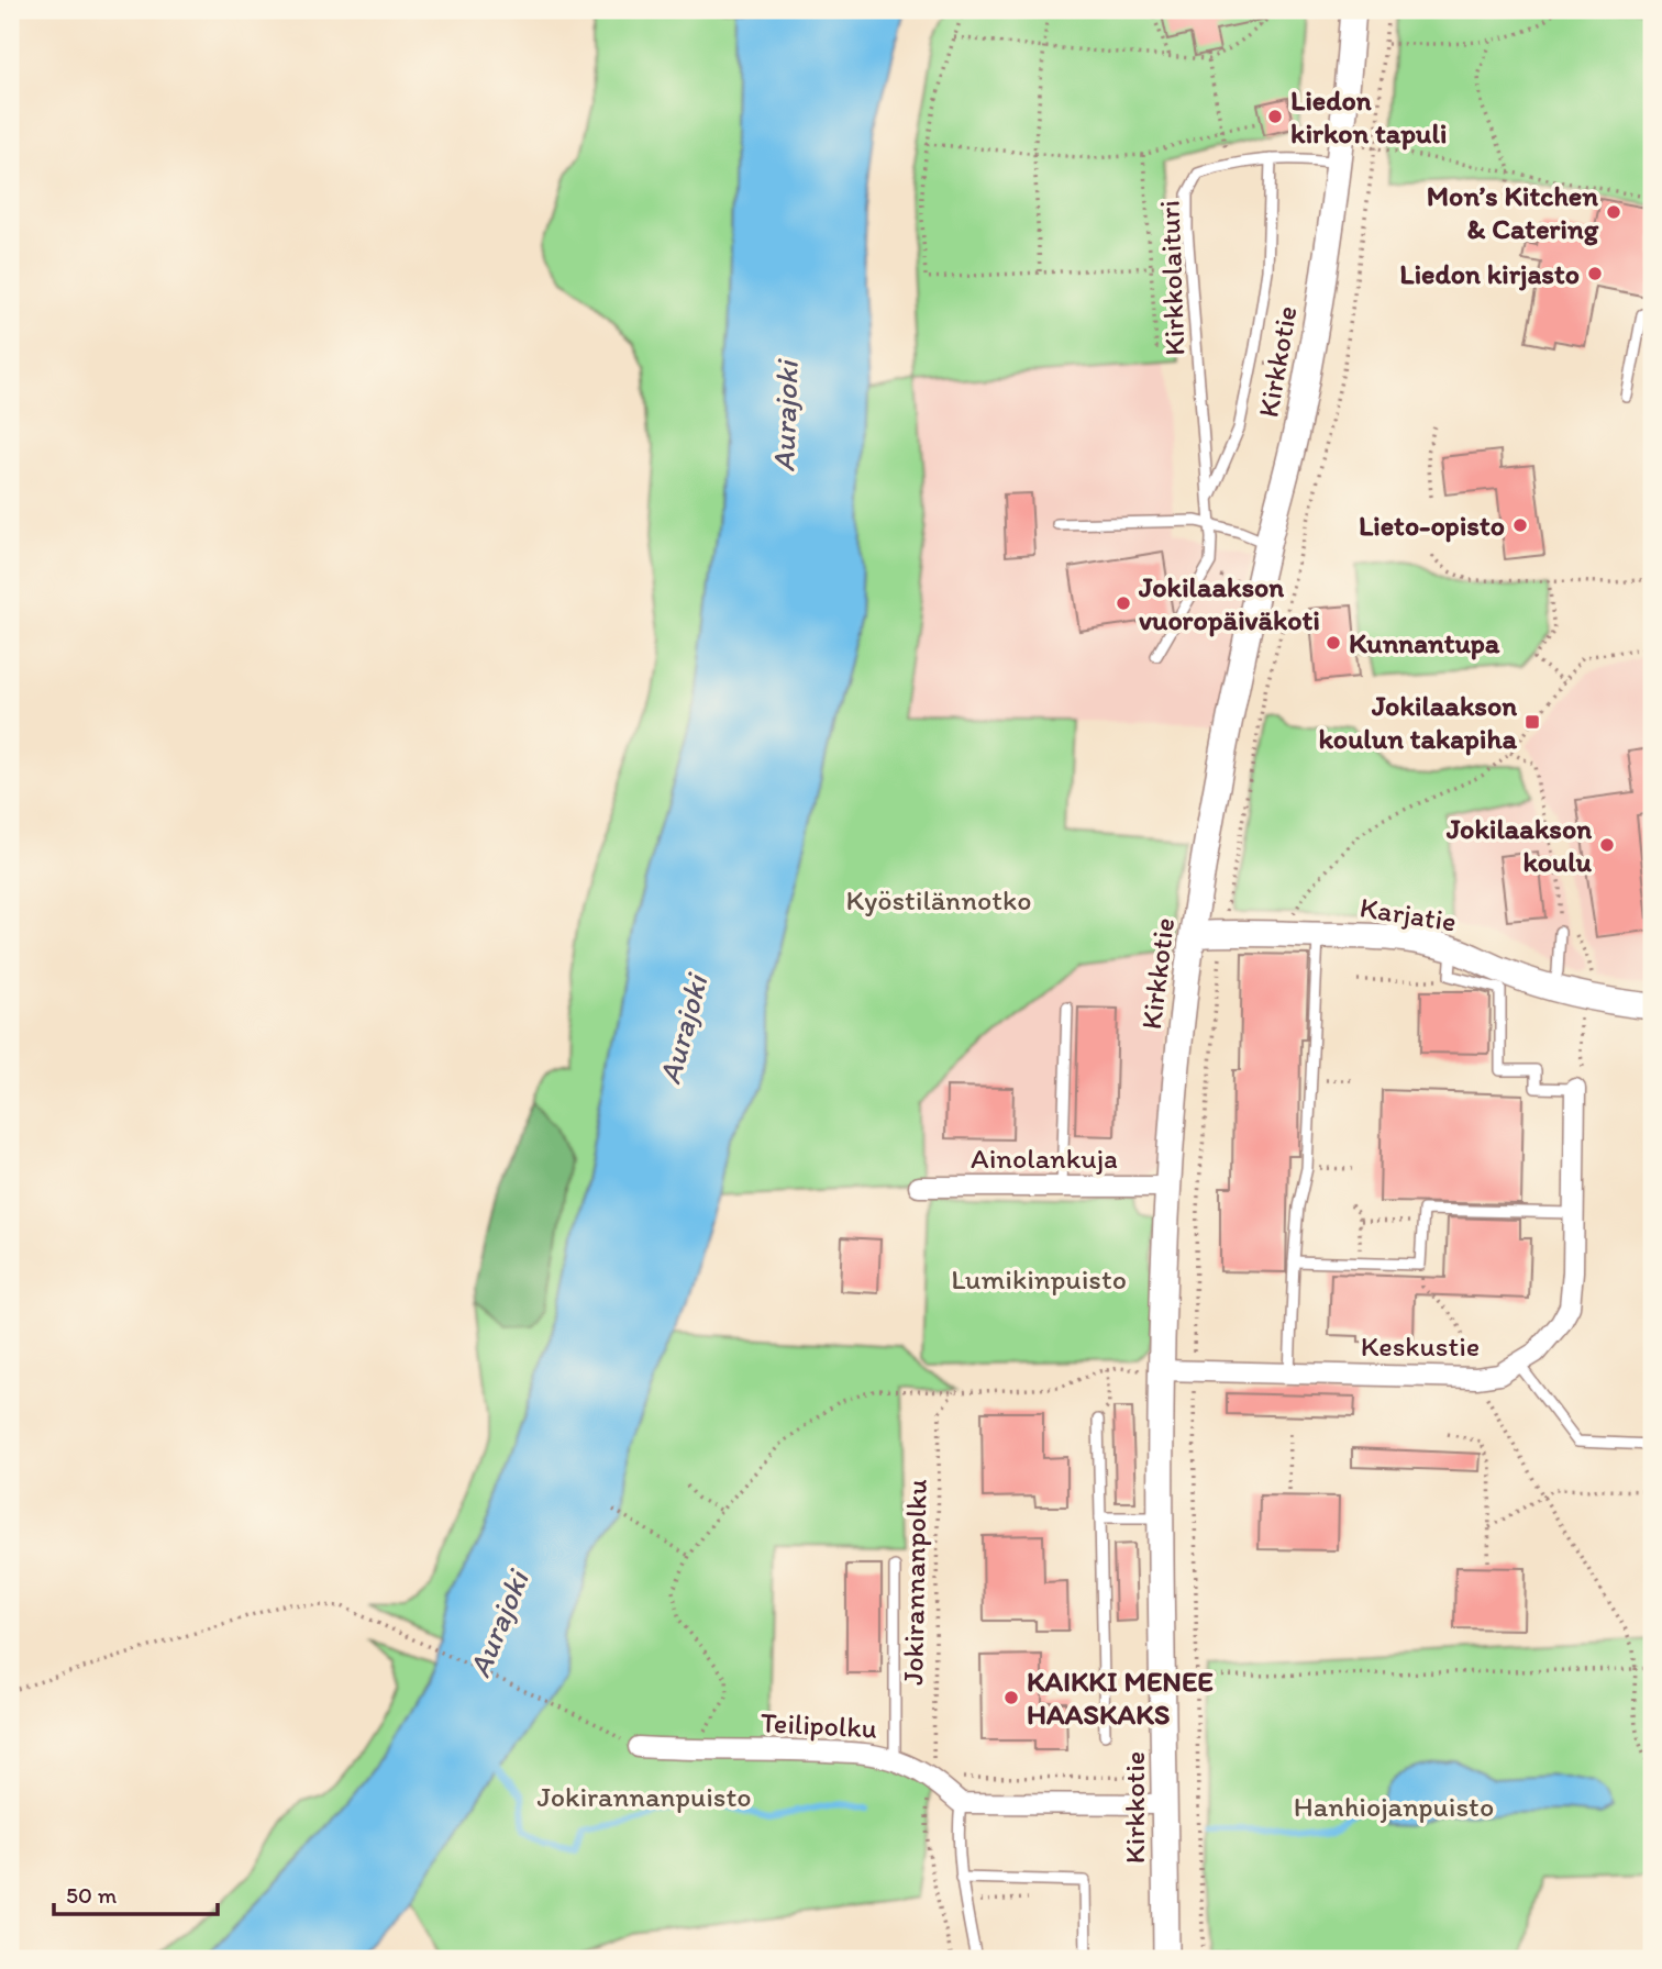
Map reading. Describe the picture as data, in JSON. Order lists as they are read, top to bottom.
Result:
{
  "streets": {
    "street": [
      "Kirkkotie",
      "Karjatie",
      "Ainolankuja",
      "Keskustie",
      "Teilipolku"
    ],
    "lane": ["Kirkkolaituri"],
    "path": ["Jokirannanpolku"]
  },
  "crossings": [
    ["Kirkkolaituri", "Kirkkotie"],
    ["Kirkkotie", "Karjatie"],
    ["Kirkkotie", "Ainolankuja"],
    ["Kirkkotie", "Keskustie"],
    ["Jokirannanpolku", "Teilipolku"]
  ],
  "water": ["Aurajoki"],
  "parks": [
    "Kyöstilännotko",
    "Lumikinpuisto",
    "Jokirannanpuisto",
    "Hanhiojanpuisto"
  ],
  "places": {
    "other": [
      "Liedon kirkon tapuli",
      "Mon’s Kitchen & Catering",
      "Liedon kirjasto",
      "Lieto-opisto",
      "Jokilaakson vuoropäiväkoti",
      "Kunnantupa",
      "Jokilaakson koulu",
      "KAIKKI MENEE HAASKAKS"
    ],
    "transit": ["Jokilaakson koulun takapiha"]
  },
  "scale_bar": "50 m"
}
